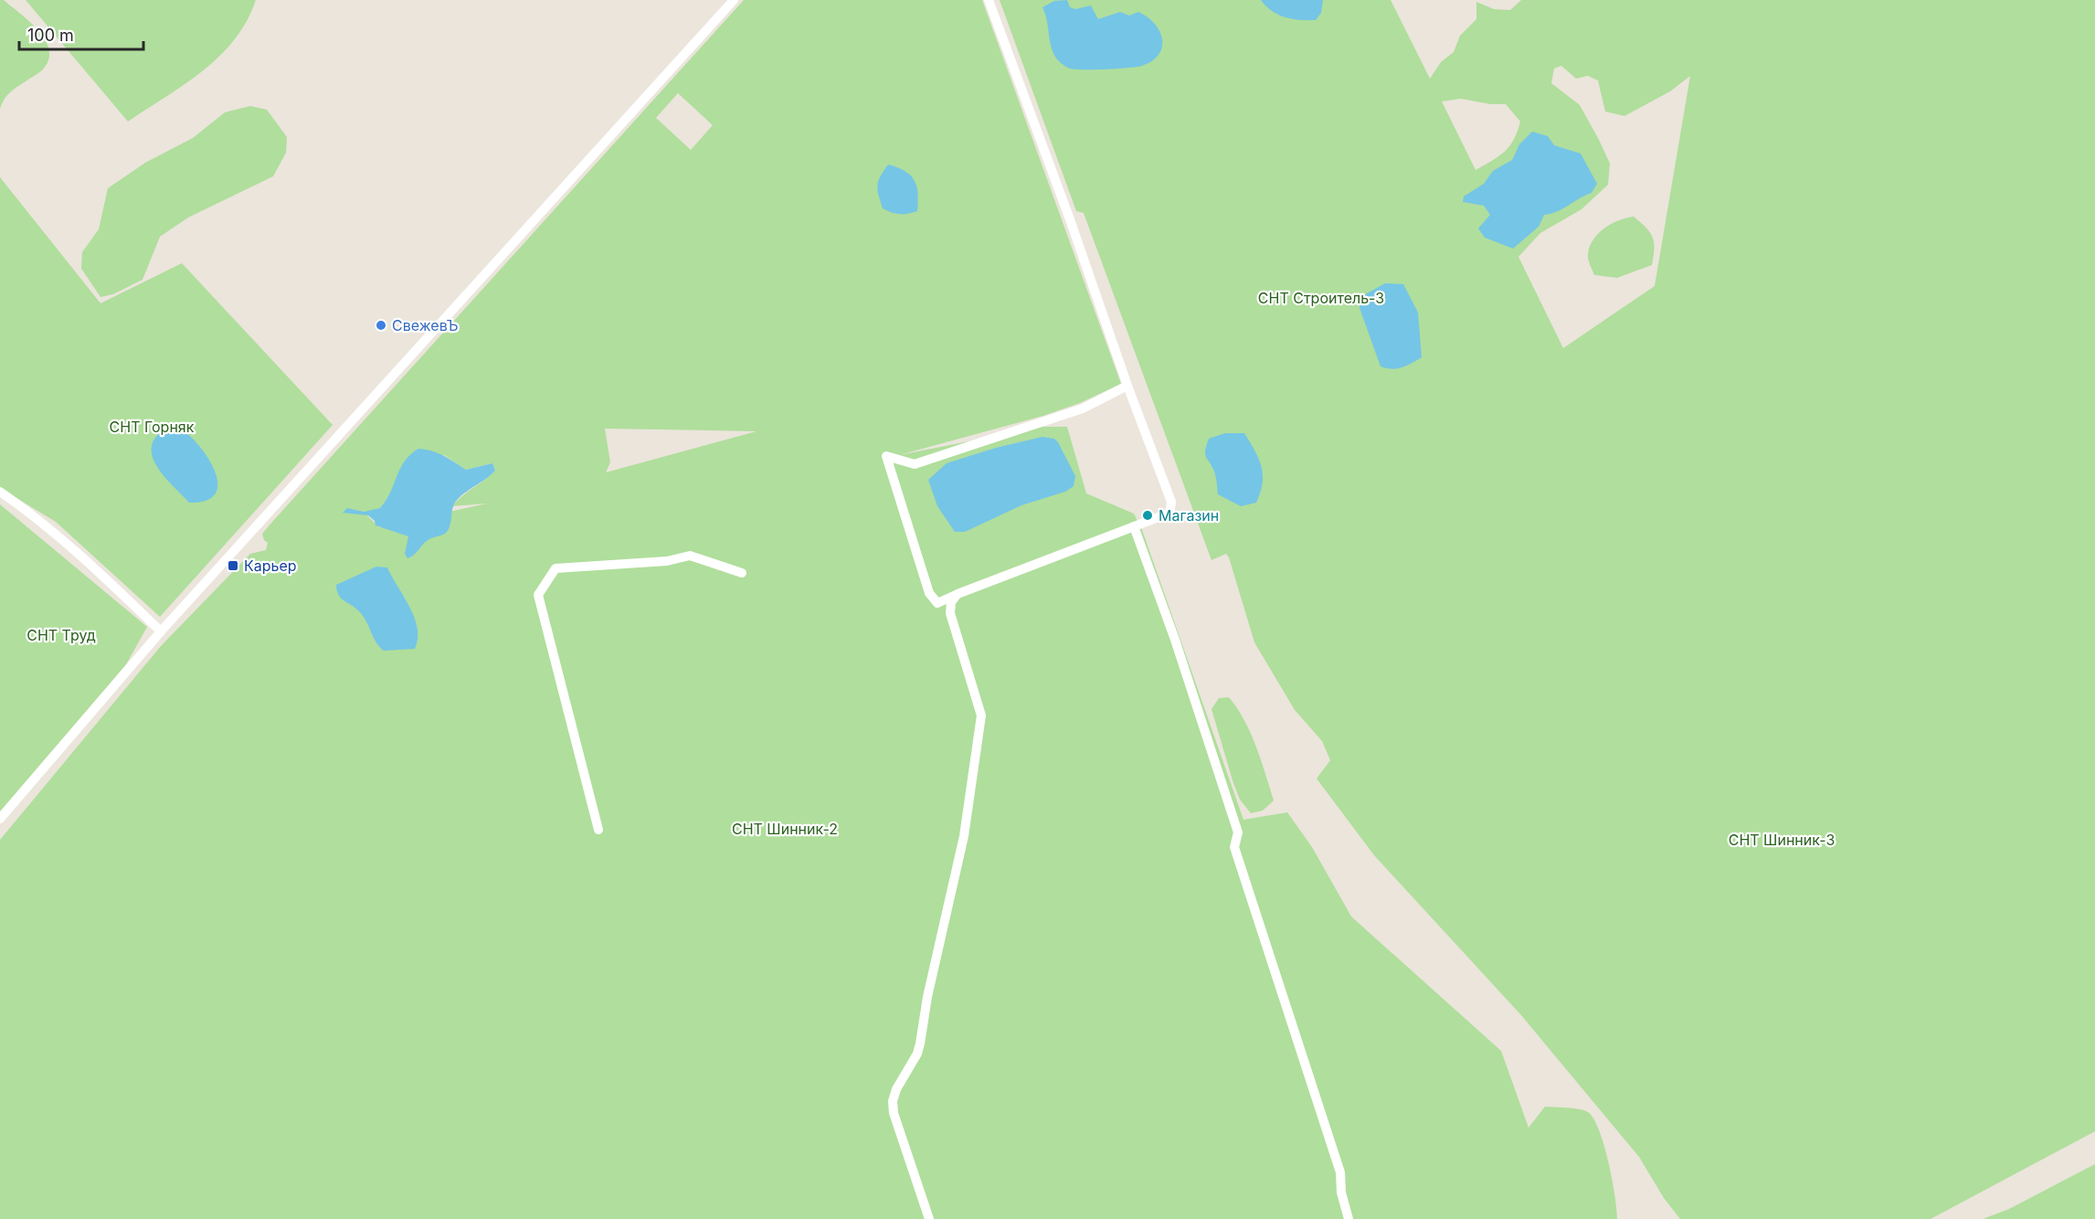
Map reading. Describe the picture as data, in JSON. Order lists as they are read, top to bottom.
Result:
{
  "parks": [
    "СНТ Строитель-3",
    "СНТ Горняк",
    "СНТ Труд",
    "СНТ Шинник-2",
    "СНТ Шинник-3"
  ],
  "places": {
    "other": ["СвежевЪ", "Магазин"],
    "transit": ["Карьер"]
  },
  "scale_bar": "100 m"
}
